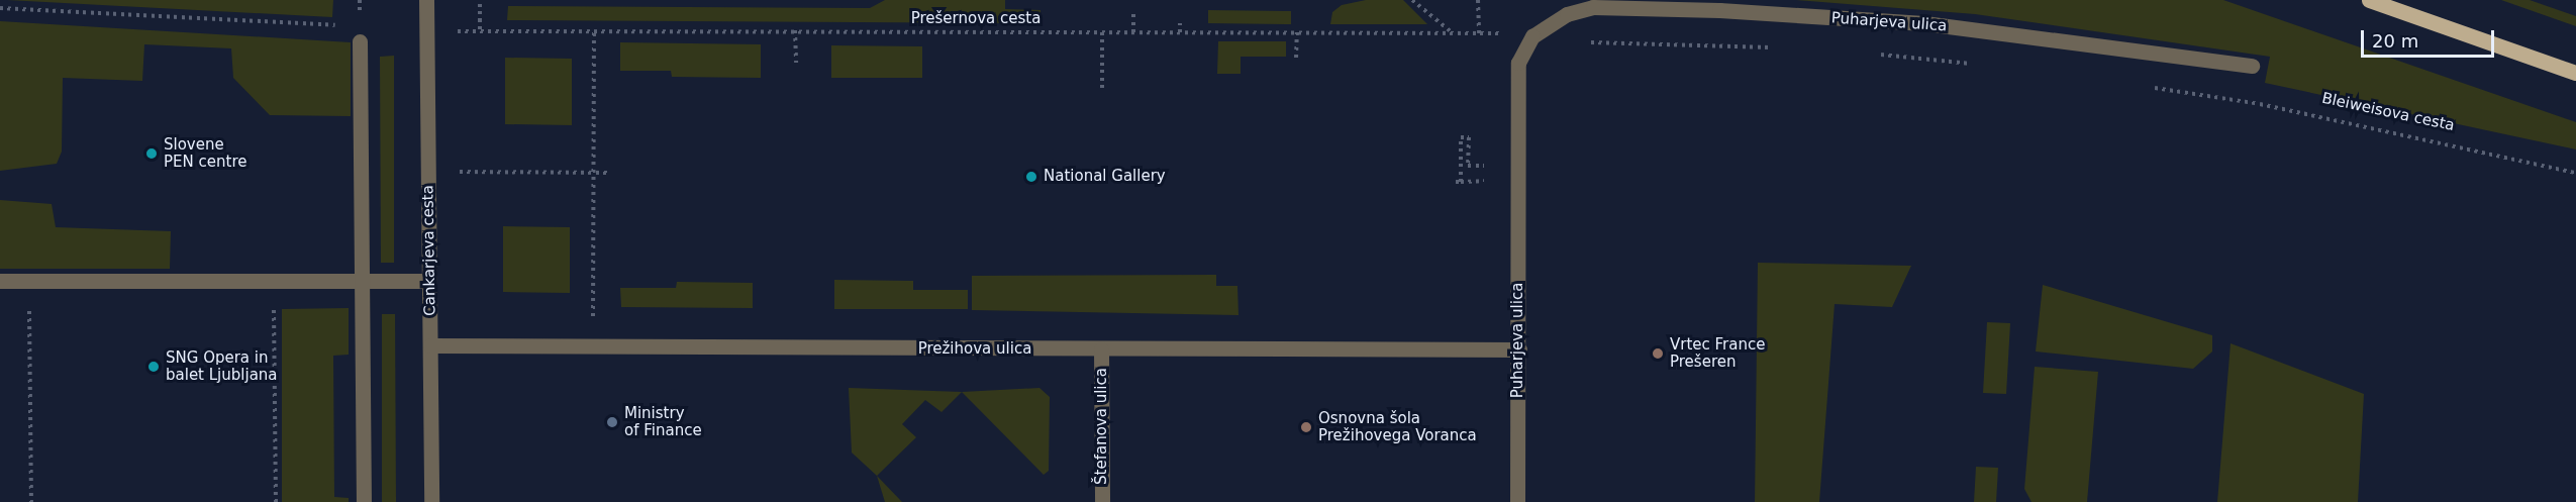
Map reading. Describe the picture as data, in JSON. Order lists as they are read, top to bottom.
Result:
{
  "streets": {
    "street": [
      "Puharjeva ulica",
      "Cankarjeva cesta",
      "Prežihova ulica",
      "Štefanova ulica"
    ],
    "path": ["Prešernova cesta", "Bleiweisova cesta"]
  },
  "crossings": [
    ["Puharjeva ulica", "Prežihova ulica"],
    ["Cankarjeva cesta", "Prežihova ulica"],
    ["Prežihova ulica", "Štefanova ulica"]
  ],
  "places": [
    "Slovene PEN centre",
    "National Gallery",
    "Vrtec France Prešeren",
    "SNG Opera in balet Ljubljana",
    "Ministry of Finance",
    "Osnovna šola Prežihovega Voranca"
  ],
  "scale_bar": "20 m"
}
